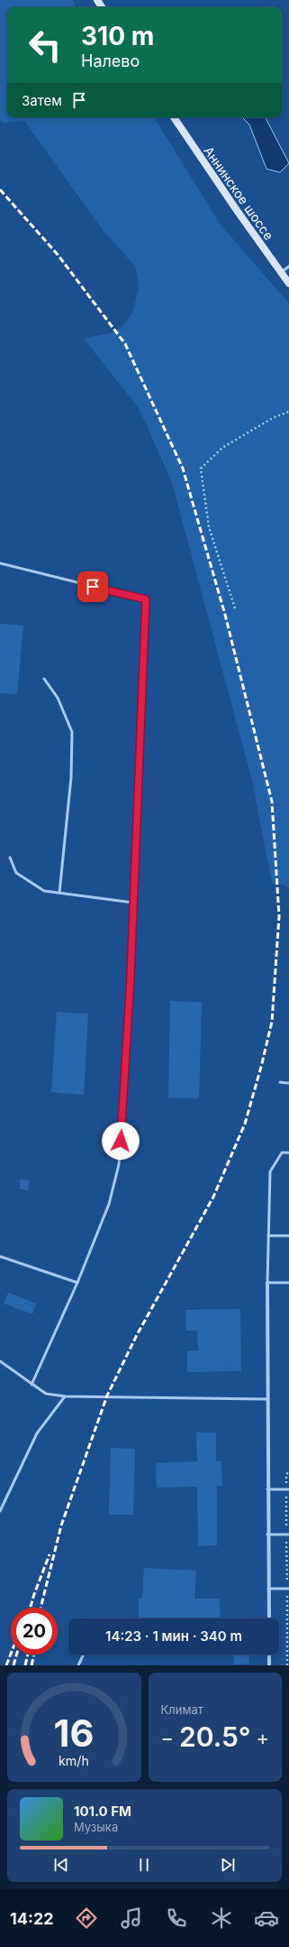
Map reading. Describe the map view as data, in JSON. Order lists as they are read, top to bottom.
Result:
{
  "streets": {
    "main road": ["Аннинское шоссе"]
  },
  "page": {
    "turn": ["310 m", "Налево"],
    "then": "Затем",
    "limit": "20",
    "trip": "14:23 · 1 мин · 340 m",
    "tile": "Климат",
    "heat": ["−", "20.5°", "+"],
    "song": ["101.0 FM", "Музыка"],
    "tabs": "14:22",
    "gauge": ["16", "km/h"]
  }
}
